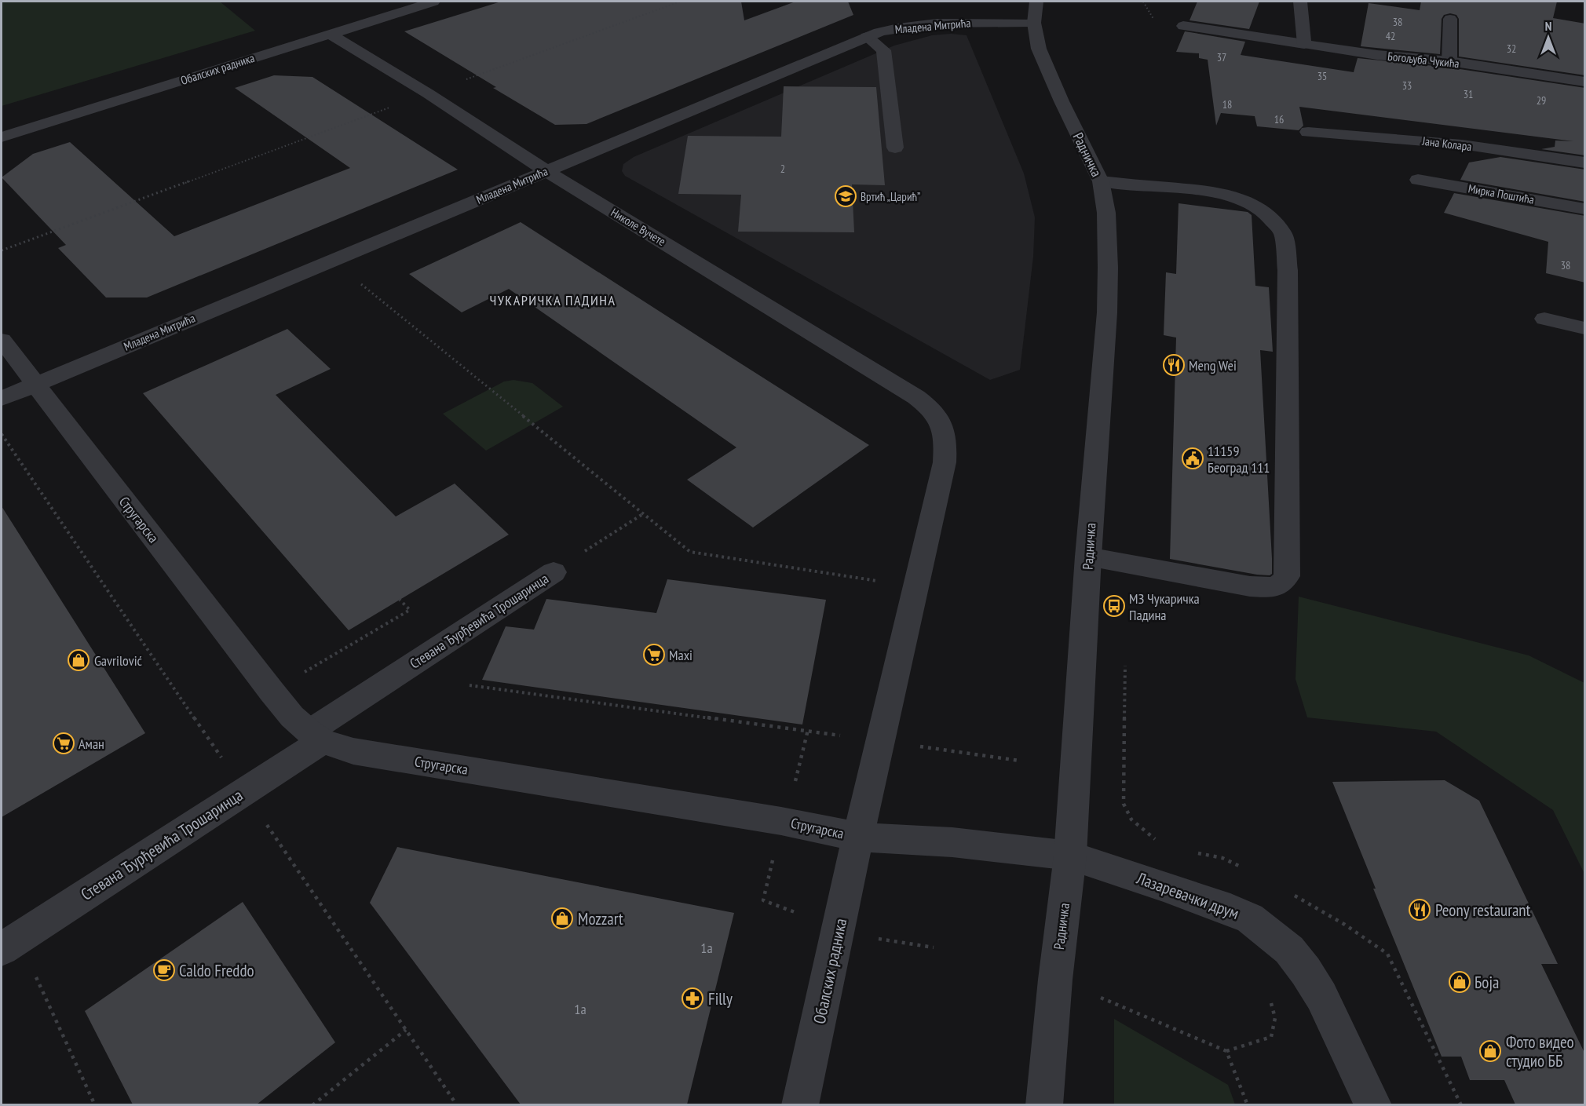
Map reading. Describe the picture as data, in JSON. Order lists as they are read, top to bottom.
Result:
{
  "streets": {
    "street": [
      "Младена Митрића",
      "Богољуба Чукића",
      "Обалских радника",
      "Јана Колара",
      "Радничка",
      "Мирка Поштића",
      "Николе Вучете",
      "Стругарска",
      "Стевана Ђурђевића Трошаринца",
      "Лазаревачки друм"
    ]
  },
  "crossings": [
    ["Младена Митрића", "Радничка"],
    ["Младена Митрића", "Николе Вучете"],
    ["Младена Митрића", "Стругарска"],
    ["Обалских радника", "Николе Вучете"],
    ["Обалских радника", "Стругарска"],
    ["Радничка", "Стругарска"],
    ["Радничка", "Лазаревачки друм"],
    ["Стругарска", "Стевана Ђурђевића Трошаринца"],
    ["Стругарска", "Лазаревачки друм"]
  ],
  "districts": ["ЧУКАРИЧКА ПАДИНА"],
  "places": {
    "school or university": ["Вртић „Царић”"],
    "restaurant": ["Meng Wei", "Peony restaurant"],
    "public building": ["11159 Београд 111"],
    "bus stop": ["МЗ Чукаричка Падина"],
    "supermarket": ["Maxi", "Аман"],
    "shop": [
      "Gavrilović",
      "Mozzart",
      "Боја",
      "Фото видео студио ББ"
    ],
    "cafe": ["Caldo Freddo"],
    "pharmacy": ["Filly"]
  },
  "house_numbers": [
    "38",
    "42",
    "32",
    "37",
    "35",
    "33",
    "31",
    "29",
    "18",
    "16",
    "2",
    "38",
    "1a",
    "1a"
  ],
  "north": "top"
}
